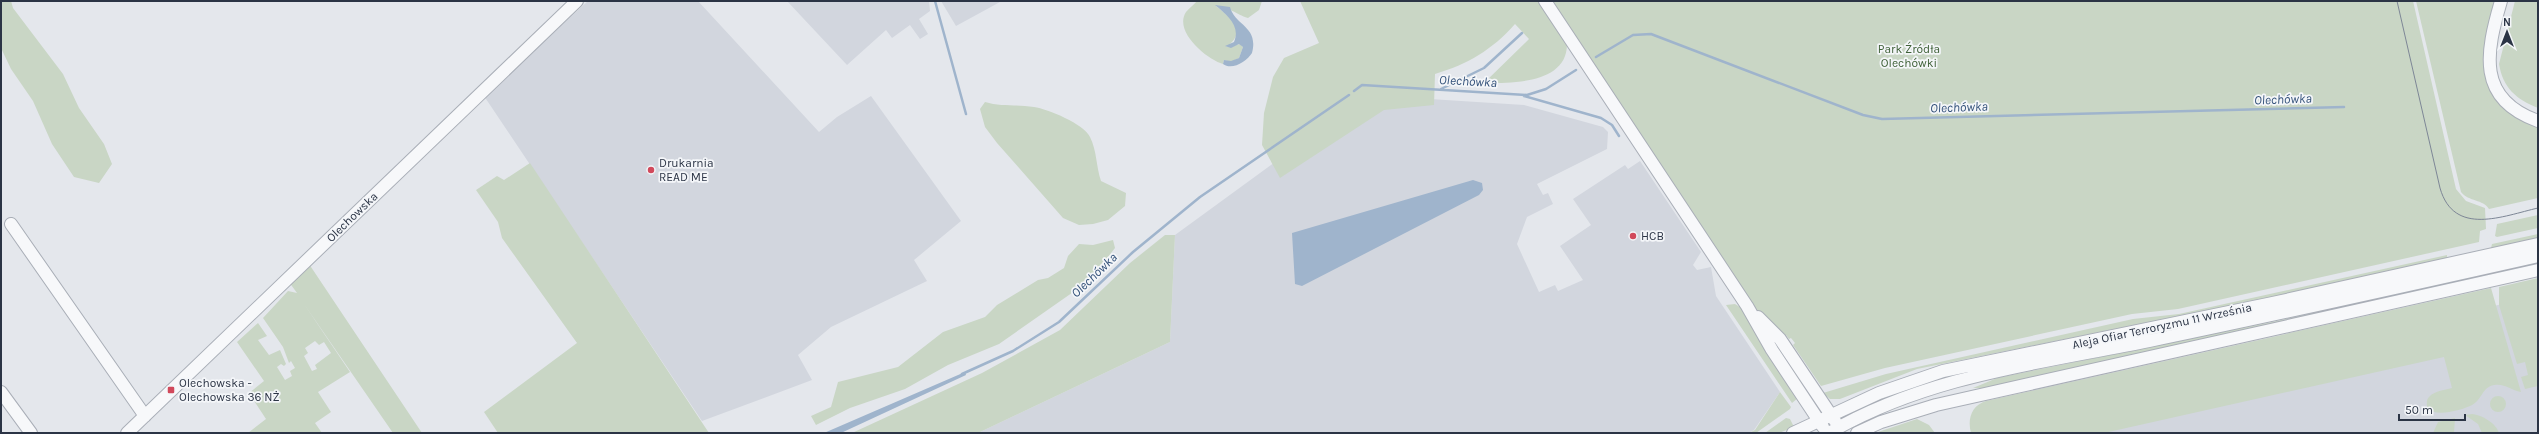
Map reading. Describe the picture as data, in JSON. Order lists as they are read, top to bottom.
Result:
{
  "streets": {
    "street": ["Olechowska", "Aleja Ofiar Terroryzmu 11 Września"]
  },
  "water": ["Olechówka"],
  "parks": ["Park Źródła Olechówki"],
  "places": {
    "other": ["Drukarnia READ ME", "HCB"],
    "transit": ["Olechowska - Olechowska 36 NŻ"]
  },
  "scale_bar": "50 m",
  "north": "top"
}
